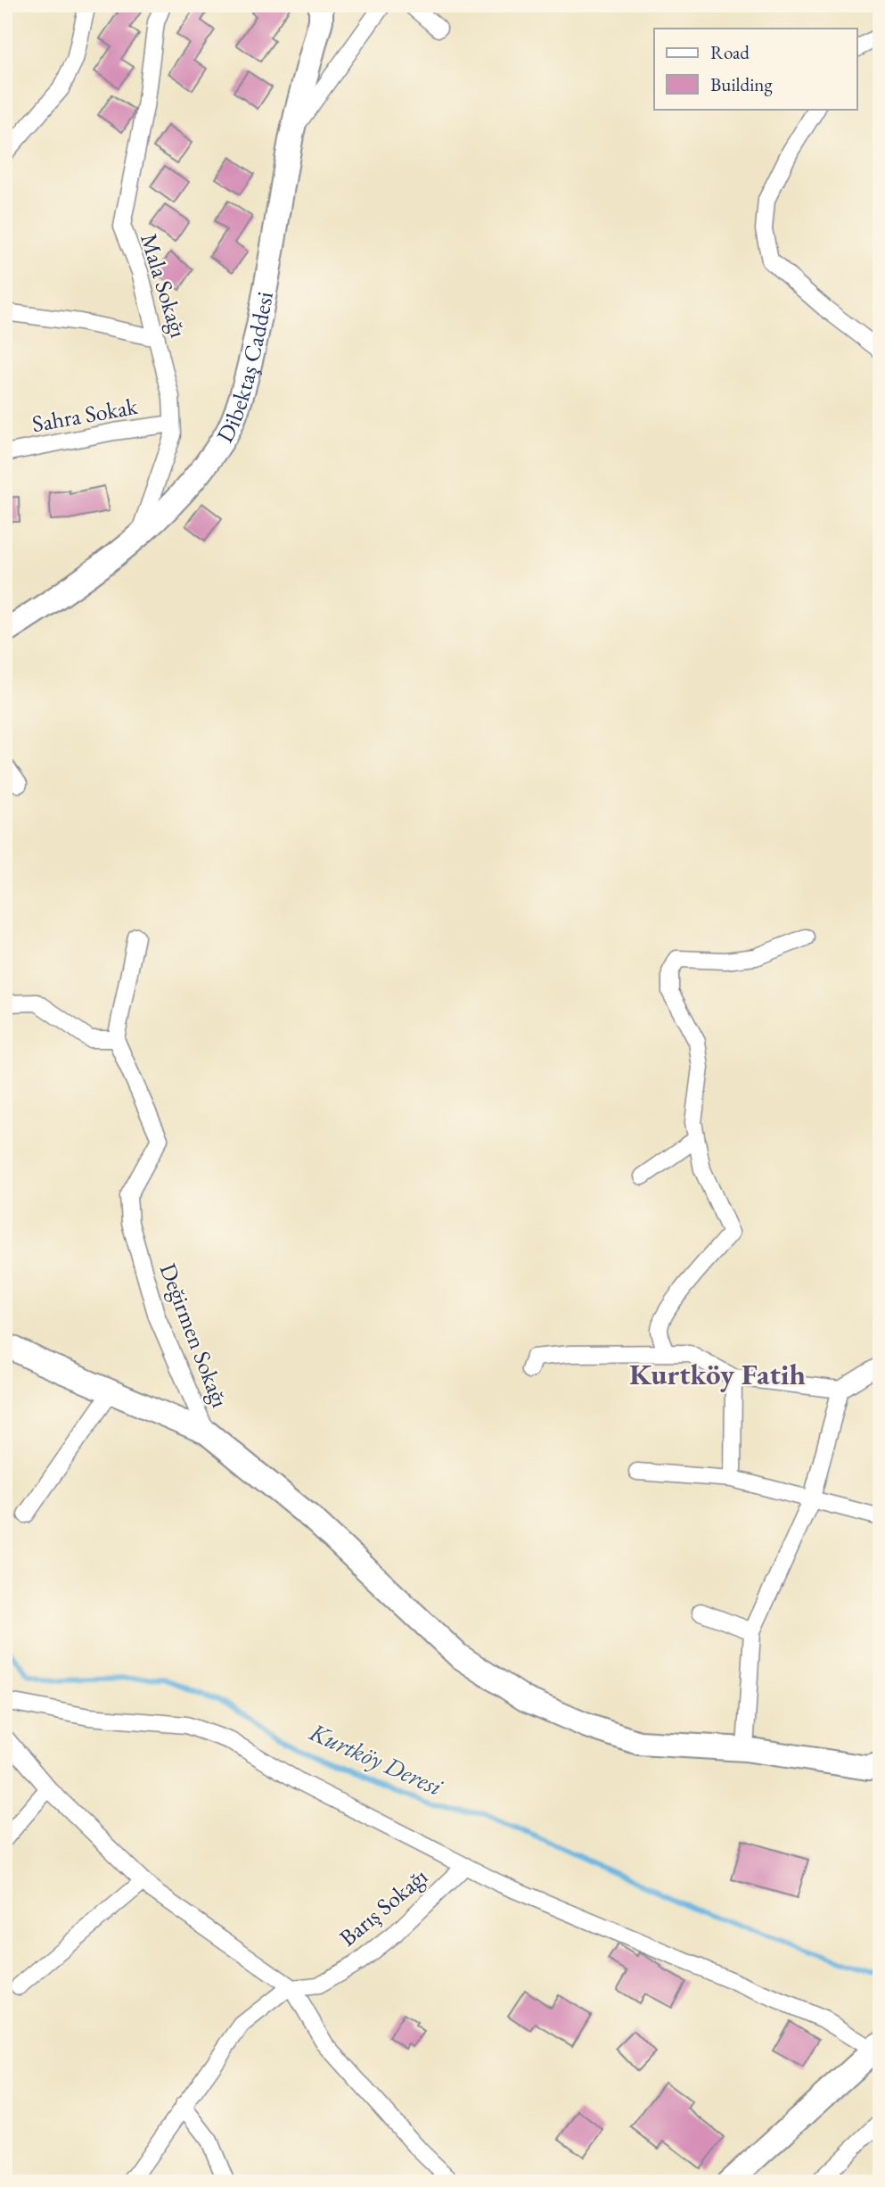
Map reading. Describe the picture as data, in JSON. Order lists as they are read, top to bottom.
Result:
{
  "streets": {
    "street": [
      "Mala Sokağı",
      "Dibektaş Caddesi",
      "Sahra Sokak",
      "Değirmen Sokağı",
      "Barış Sokağı"
    ]
  },
  "crossings": [
    ["Mala Sokağı", "Dibektaş Caddesi"],
    ["Mala Sokağı", "Sahra Sokak"]
  ],
  "districts": ["Kurtköy Fatih"],
  "water": ["Kurtköy Deresi"],
  "legend": ["Road", "Building"]
}
